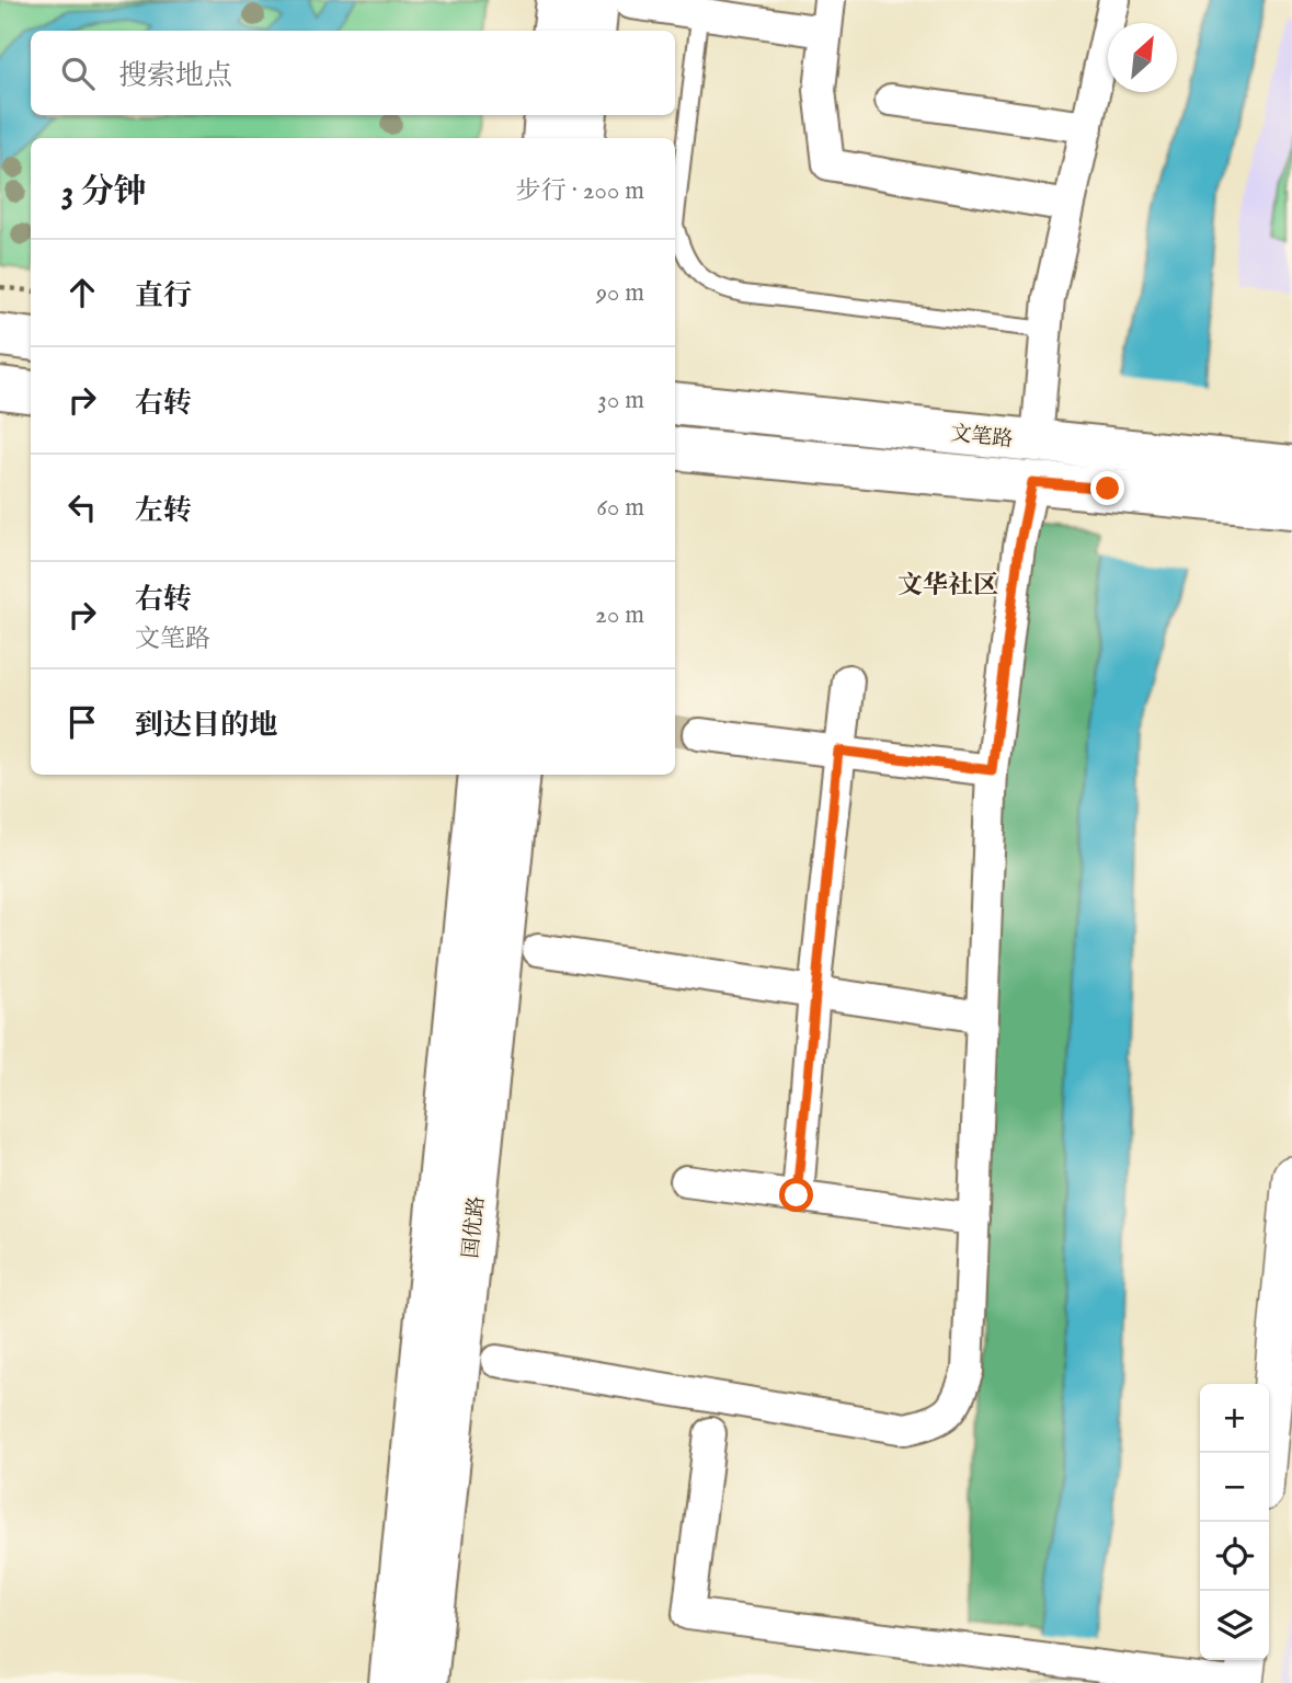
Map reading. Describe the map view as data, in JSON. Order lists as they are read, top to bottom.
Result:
{
  "streets": {
    "main road": ["文笔路", "国优路"]
  },
  "districts": ["文华社区"],
  "north": "top right",
  "page": {
    "search": "搜索地点",
    "heading": ["3 分钟", "步行 · 200 m"],
    "list": [
      ["直行", "90 m"],
      ["右转", "30 m"],
      ["左转", "60 m"],
      ["右转", "文笔路", "20 m"],
      "到达目的地"
    ],
    "map_buttons": ["+", "−"]
  }
}
